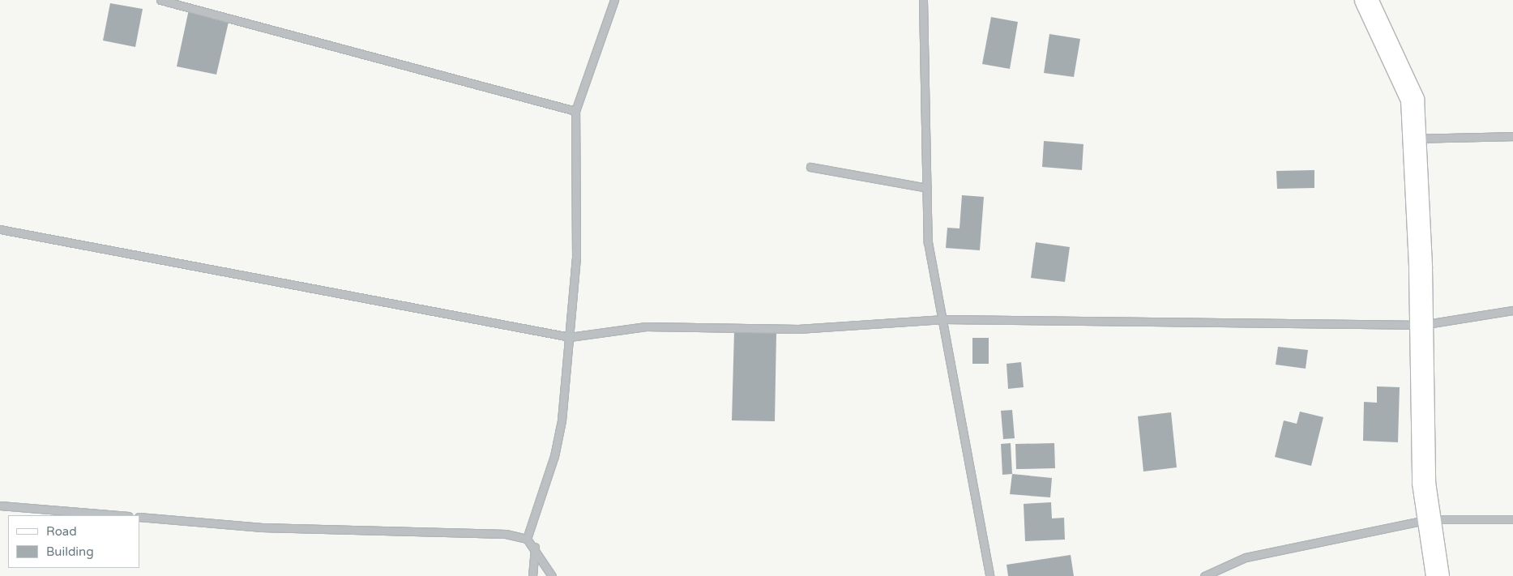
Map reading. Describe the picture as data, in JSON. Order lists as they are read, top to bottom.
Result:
{
  "legend": ["Road", "Building"]
}
